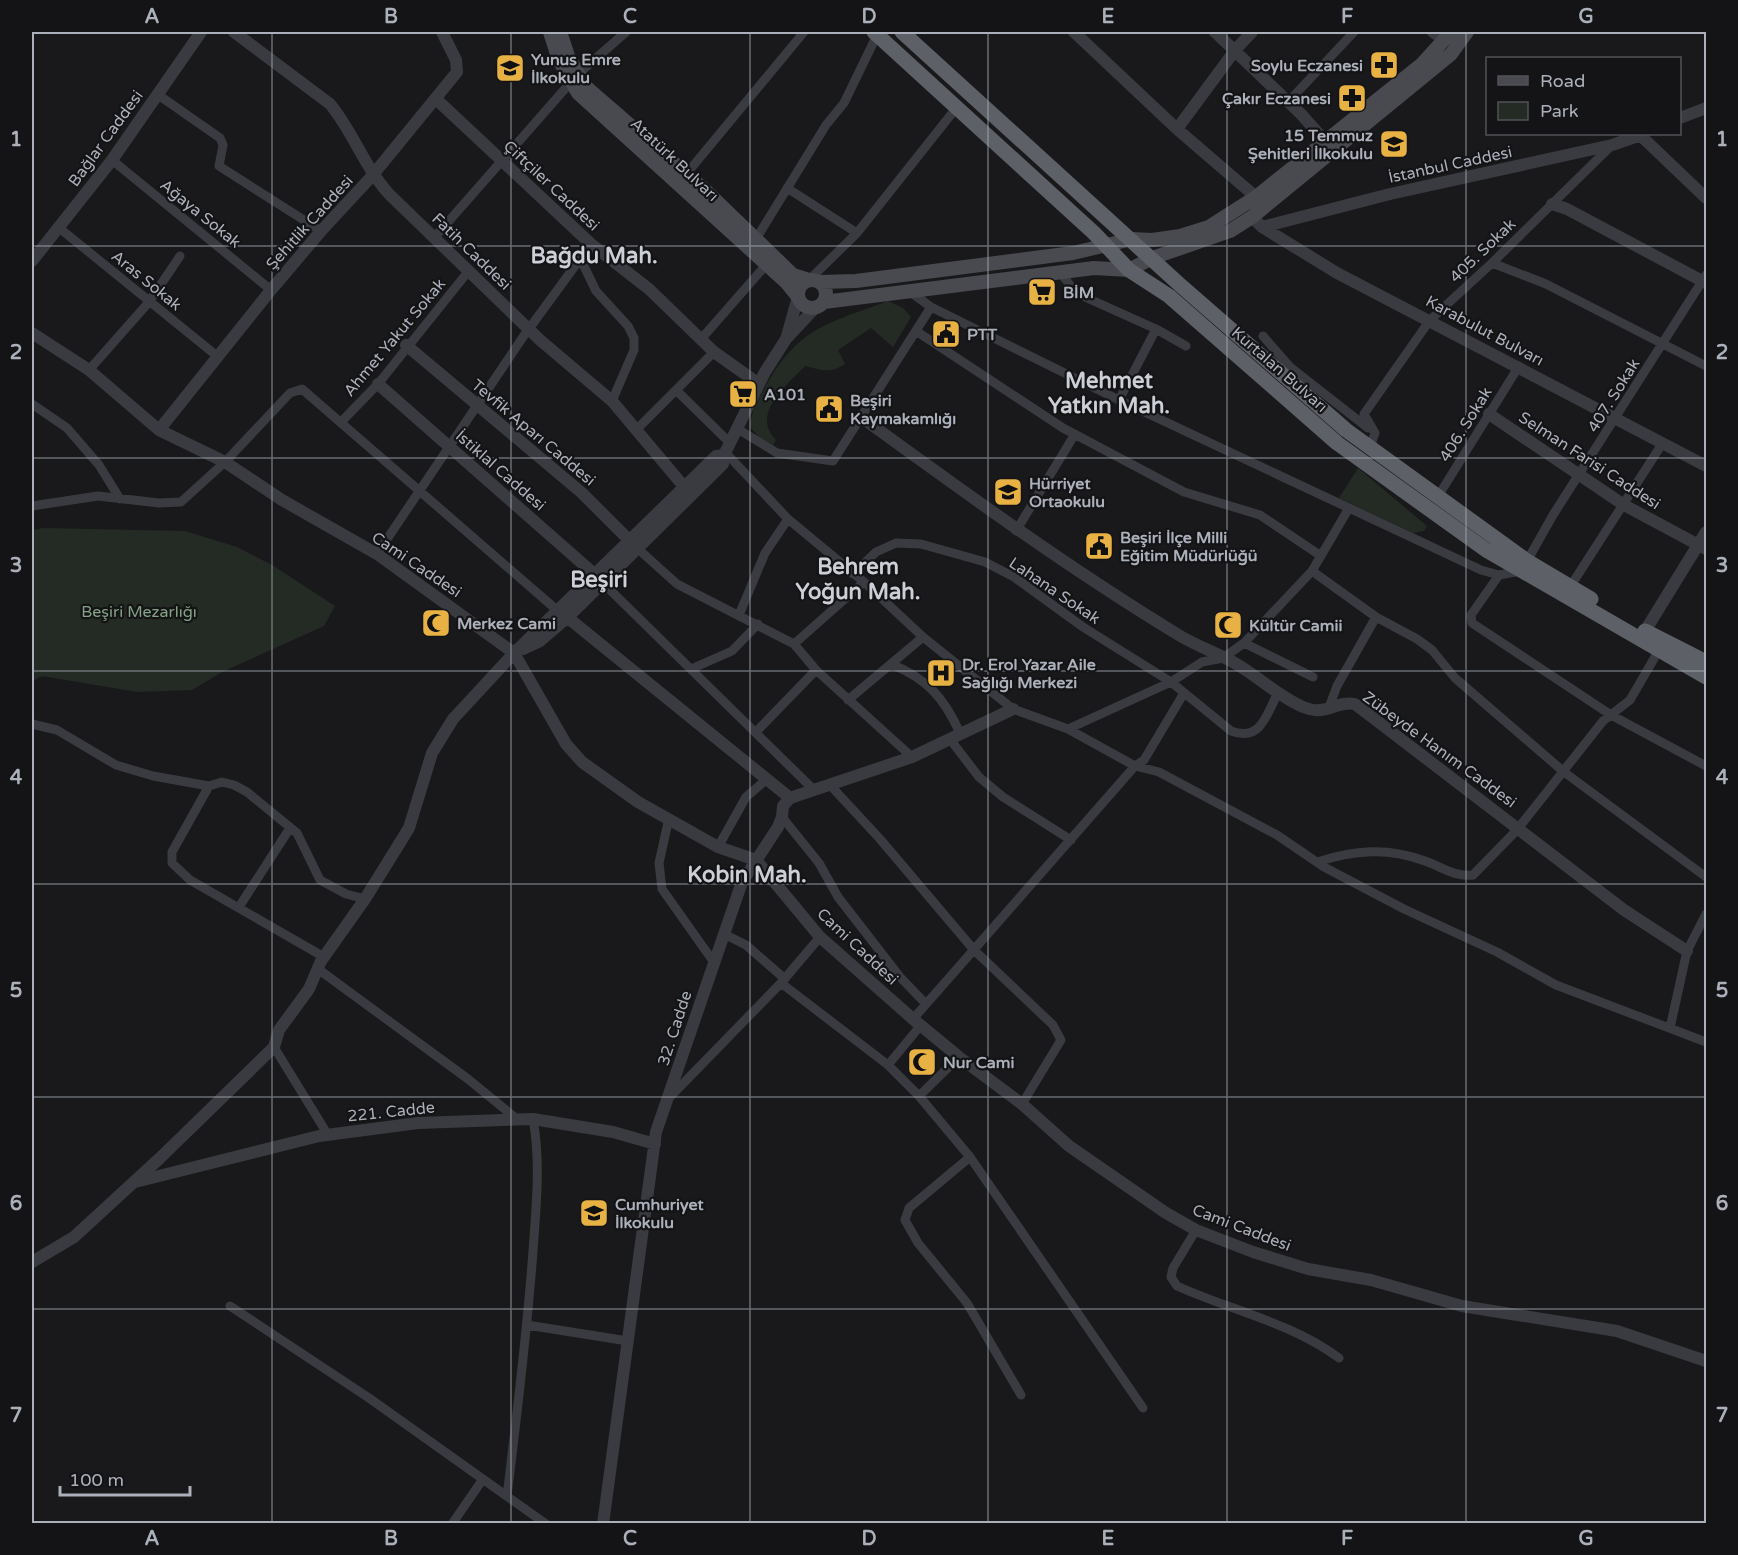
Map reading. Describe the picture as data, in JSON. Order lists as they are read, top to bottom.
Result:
{
  "streets": {
    "highway": ["Kurtalan Bulvarı"],
    "main road": ["Atatürk Bulvarı"],
    "street": [
      "Bağlar Caddesi",
      "İstanbul Caddesi",
      "Çiftçiler Caddesi",
      "Ağaya Sokak",
      "Şehitlik Caddesi",
      "405. Sokak",
      "Fatih Caddesi",
      "Aras Sokak",
      "Karabulut Bulvarı",
      "Ahmet Yakut Sokak",
      "407. Sokak",
      "406. Sokak",
      "Tevfik Aparı Caddesi",
      "Selman Farisi Caddesi",
      "İstiklal Caddesi",
      "Cami Caddesi",
      "Lahana Sokak",
      "Zübeyde Hanım Caddesi",
      "32. Cadde",
      "221. Cadde"
    ]
  },
  "crossings": [
    ["Bağlar Caddesi", "Ağaya Sokak"],
    ["Bağlar Caddesi", "Aras Sokak"],
    ["İstanbul Caddesi", "405. Sokak"],
    ["İstanbul Caddesi", "Karabulut Bulvarı"],
    ["Çiftçiler Caddesi", "Şehitlik Caddesi"],
    ["Ağaya Sokak", "Şehitlik Caddesi"],
    ["Şehitlik Caddesi", "Fatih Caddesi"],
    ["Şehitlik Caddesi", "Aras Sokak"],
    ["Şehitlik Caddesi", "Cami Caddesi"],
    ["405. Sokak", "Karabulut Bulvarı"],
    ["405. Sokak", "Kurtalan Bulvarı"],
    ["Fatih Caddesi", "Ahmet Yakut Sokak"],
    ["Karabulut Bulvarı", "407. Sokak"],
    ["Karabulut Bulvarı", "406. Sokak"],
    ["Ahmet Yakut Sokak", "Tevfik Aparı Caddesi"],
    ["Ahmet Yakut Sokak", "İstiklal Caddesi"],
    ["Kurtalan Bulvarı", "407. Sokak"],
    ["Kurtalan Bulvarı", "406. Sokak"],
    ["407. Sokak", "Selman Farisi Caddesi"],
    ["406. Sokak", "Selman Farisi Caddesi"],
    ["Cami Caddesi", "32. Cadde"],
    ["Lahana Sokak", "Zübeyde Hanım Caddesi"],
    ["32. Cadde", "221. Cadde"]
  ],
  "districts": [
    "Bağdu Mah.",
    "Mehmet Yatkın Mah.",
    "Behrem Yoğun Mah.",
    "Beşiri",
    "Kobin Mah."
  ],
  "parks": ["Beşiri Mezarlığı"],
  "places": {
    "pharmacy": ["Soylu Eczanesi", "Çakır Eczanesi"],
    "school or university": [
      "Yunus Emre İlkokulu",
      "15 Temmuz Şehitleri İlkokulu",
      "Hürriyet Ortaokulu",
      "Cumhuriyet İlkokulu"
    ],
    "supermarket": ["BİM", "A101"],
    "public building": ["PTT", "Beşiri Kaymakamlığı", "Beşiri İlçe Milli Eğitim Müdürlüğü"],
    "mosque": ["Merkez Cami", "Kültür Camii", "Nur Cami"],
    "hospital": ["Dr. Erol Yazar Aile Sağlığı Merkezi"]
  },
  "legend": ["Road", "Park"],
  "scale_bar": "100 m",
  "grid": {
    "columns": [
      "A",
      "B",
      "C",
      "D",
      "E",
      "F",
      "G"
    ],
    "rows": [
      "1",
      "2",
      "3",
      "4",
      "5",
      "6",
      "7"
    ]
  }
}
